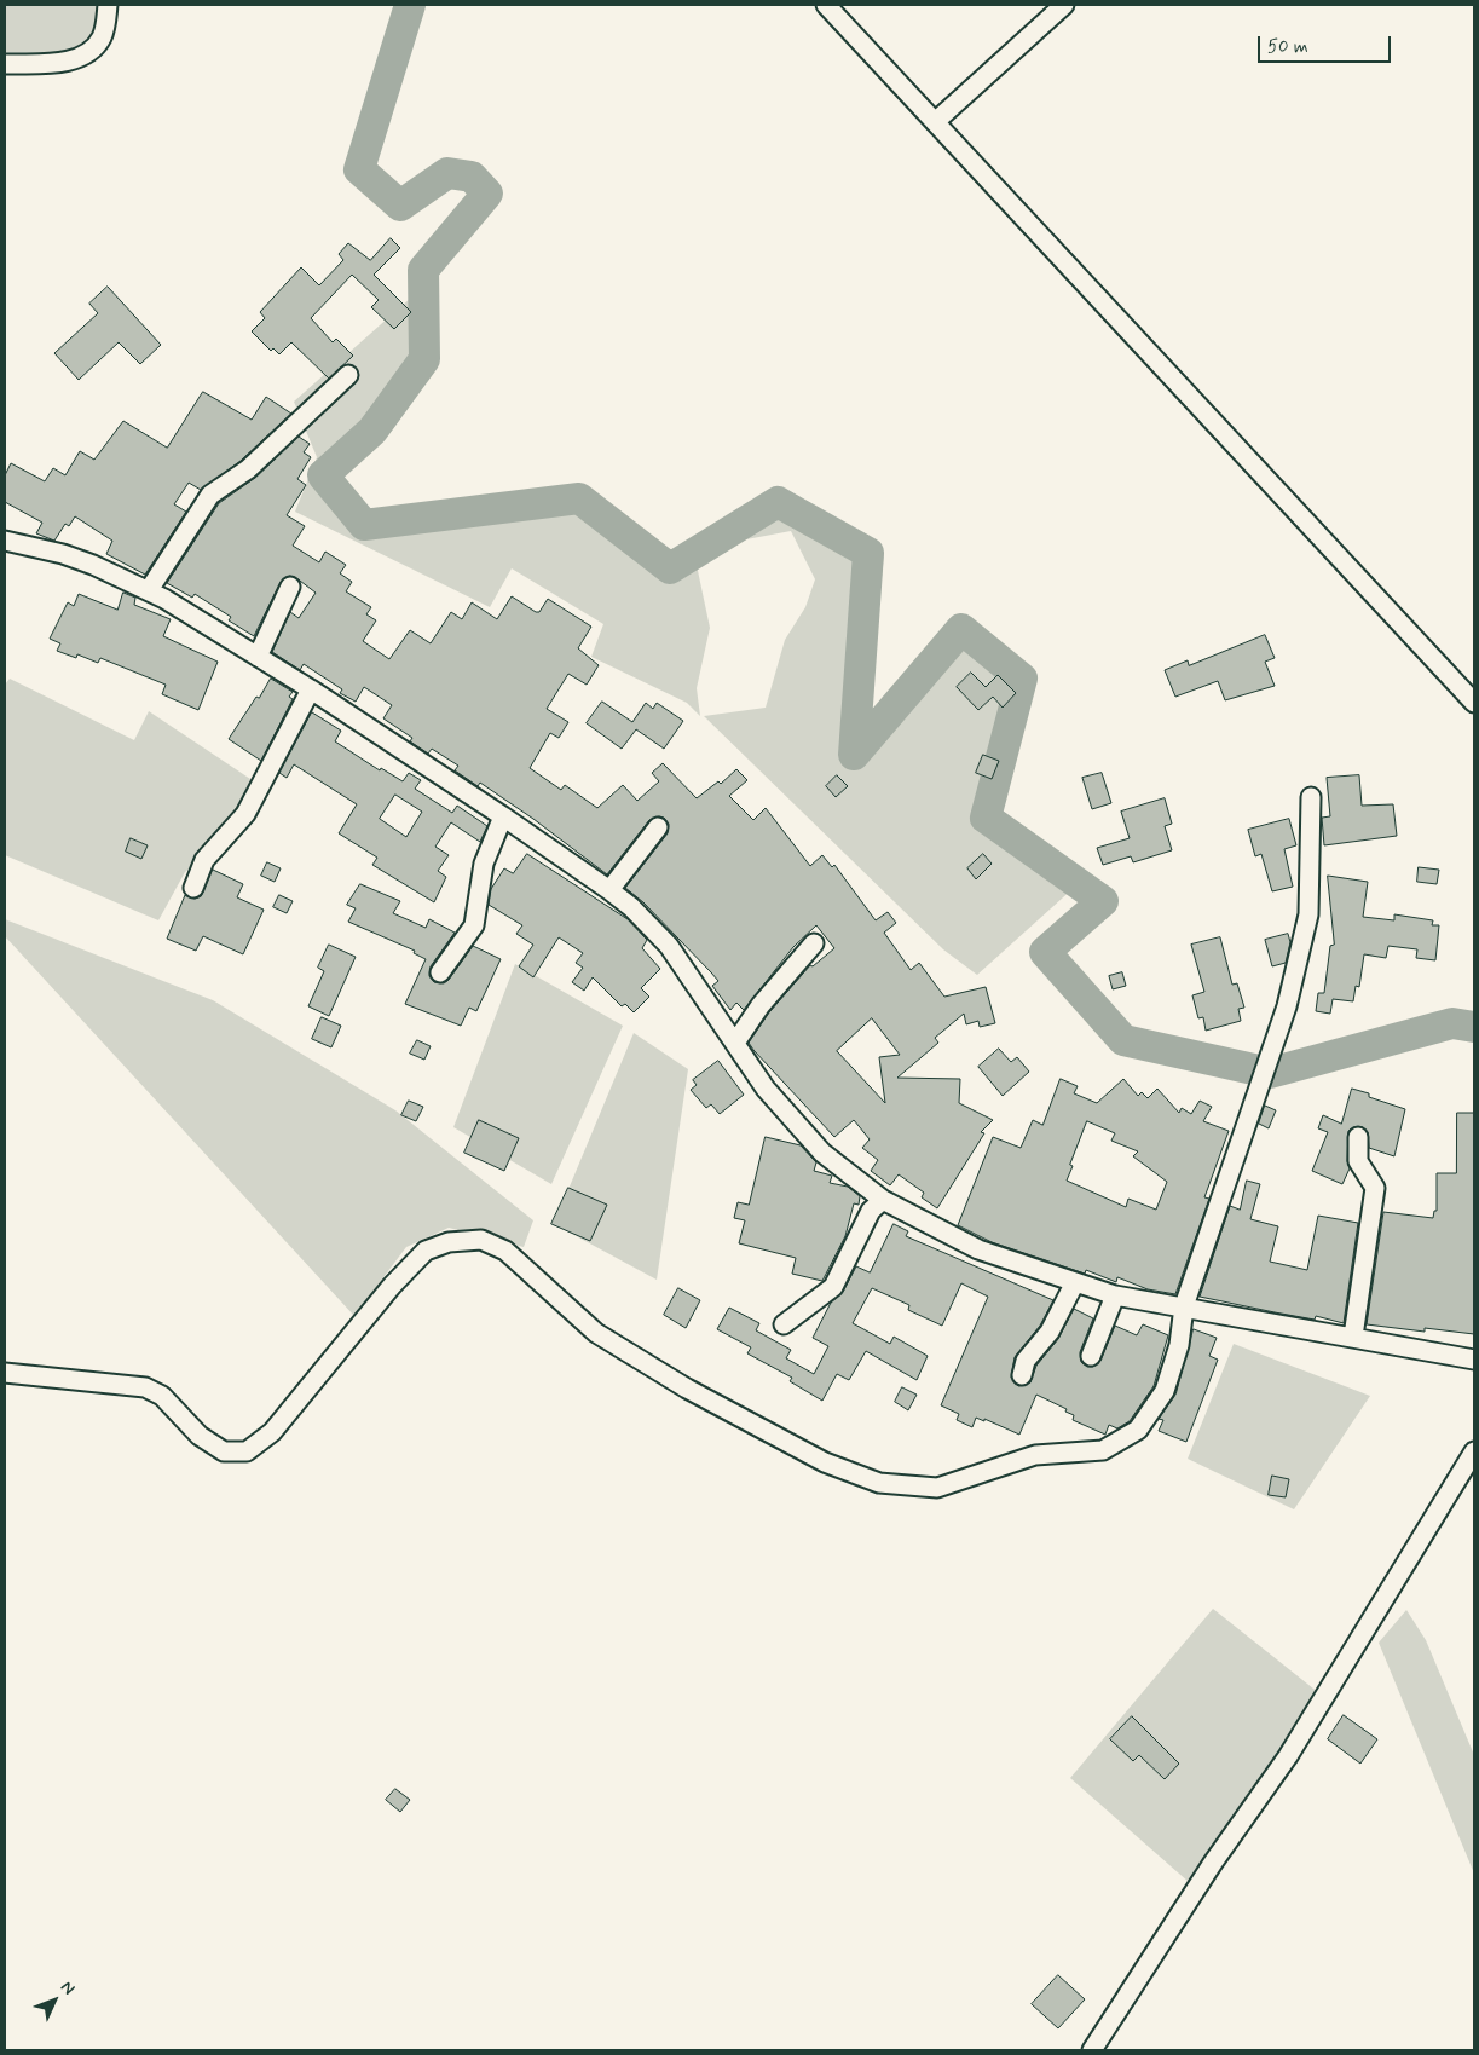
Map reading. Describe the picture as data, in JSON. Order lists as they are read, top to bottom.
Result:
{
  "scale_bar": "50 m",
  "north": "top right"
}
